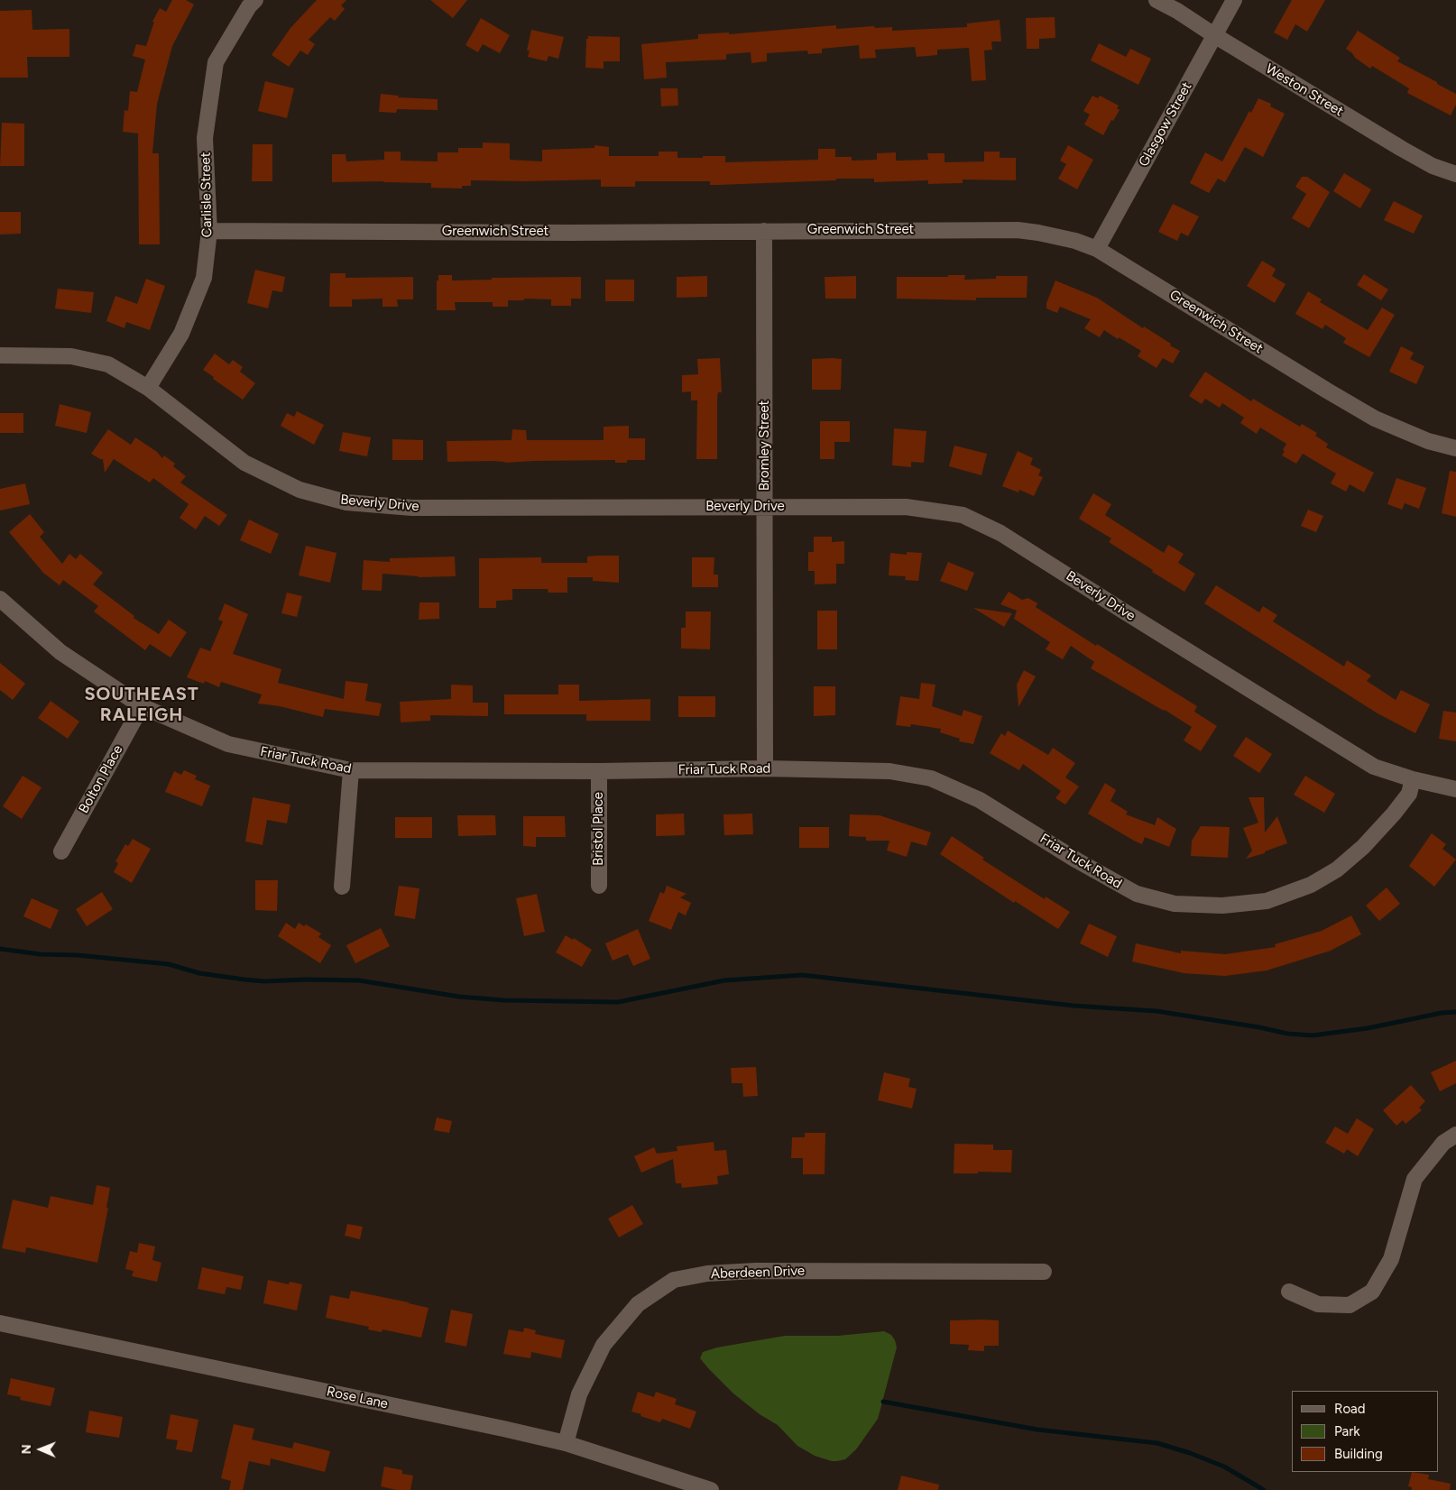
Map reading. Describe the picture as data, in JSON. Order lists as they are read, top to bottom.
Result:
{
  "streets": {
    "street": [
      "Weston Street",
      "Glasgow Street",
      "Carlisle Street",
      "Greenwich Street",
      "Bromley Street",
      "Beverly Drive",
      "Friar Tuck Road",
      "Bolton Place",
      "Bristol Place",
      "Aberdeen Drive",
      "Rose Lane"
    ]
  },
  "crossings": [
    ["Weston Street", "Glasgow Street"],
    ["Glasgow Street", "Greenwich Street"],
    ["Carlisle Street", "Greenwich Street"],
    ["Carlisle Street", "Beverly Drive"],
    ["Greenwich Street", "Bromley Street"],
    ["Bromley Street", "Beverly Drive"],
    ["Bromley Street", "Friar Tuck Road"],
    ["Beverly Drive", "Friar Tuck Road"],
    ["Friar Tuck Road", "Bolton Place"],
    ["Friar Tuck Road", "Bristol Place"],
    ["Aberdeen Drive", "Rose Lane"]
  ],
  "districts": ["SOUTHEAST RALEIGH"],
  "legend": ["Road", "Park", "Building"],
  "north": "left"
}
